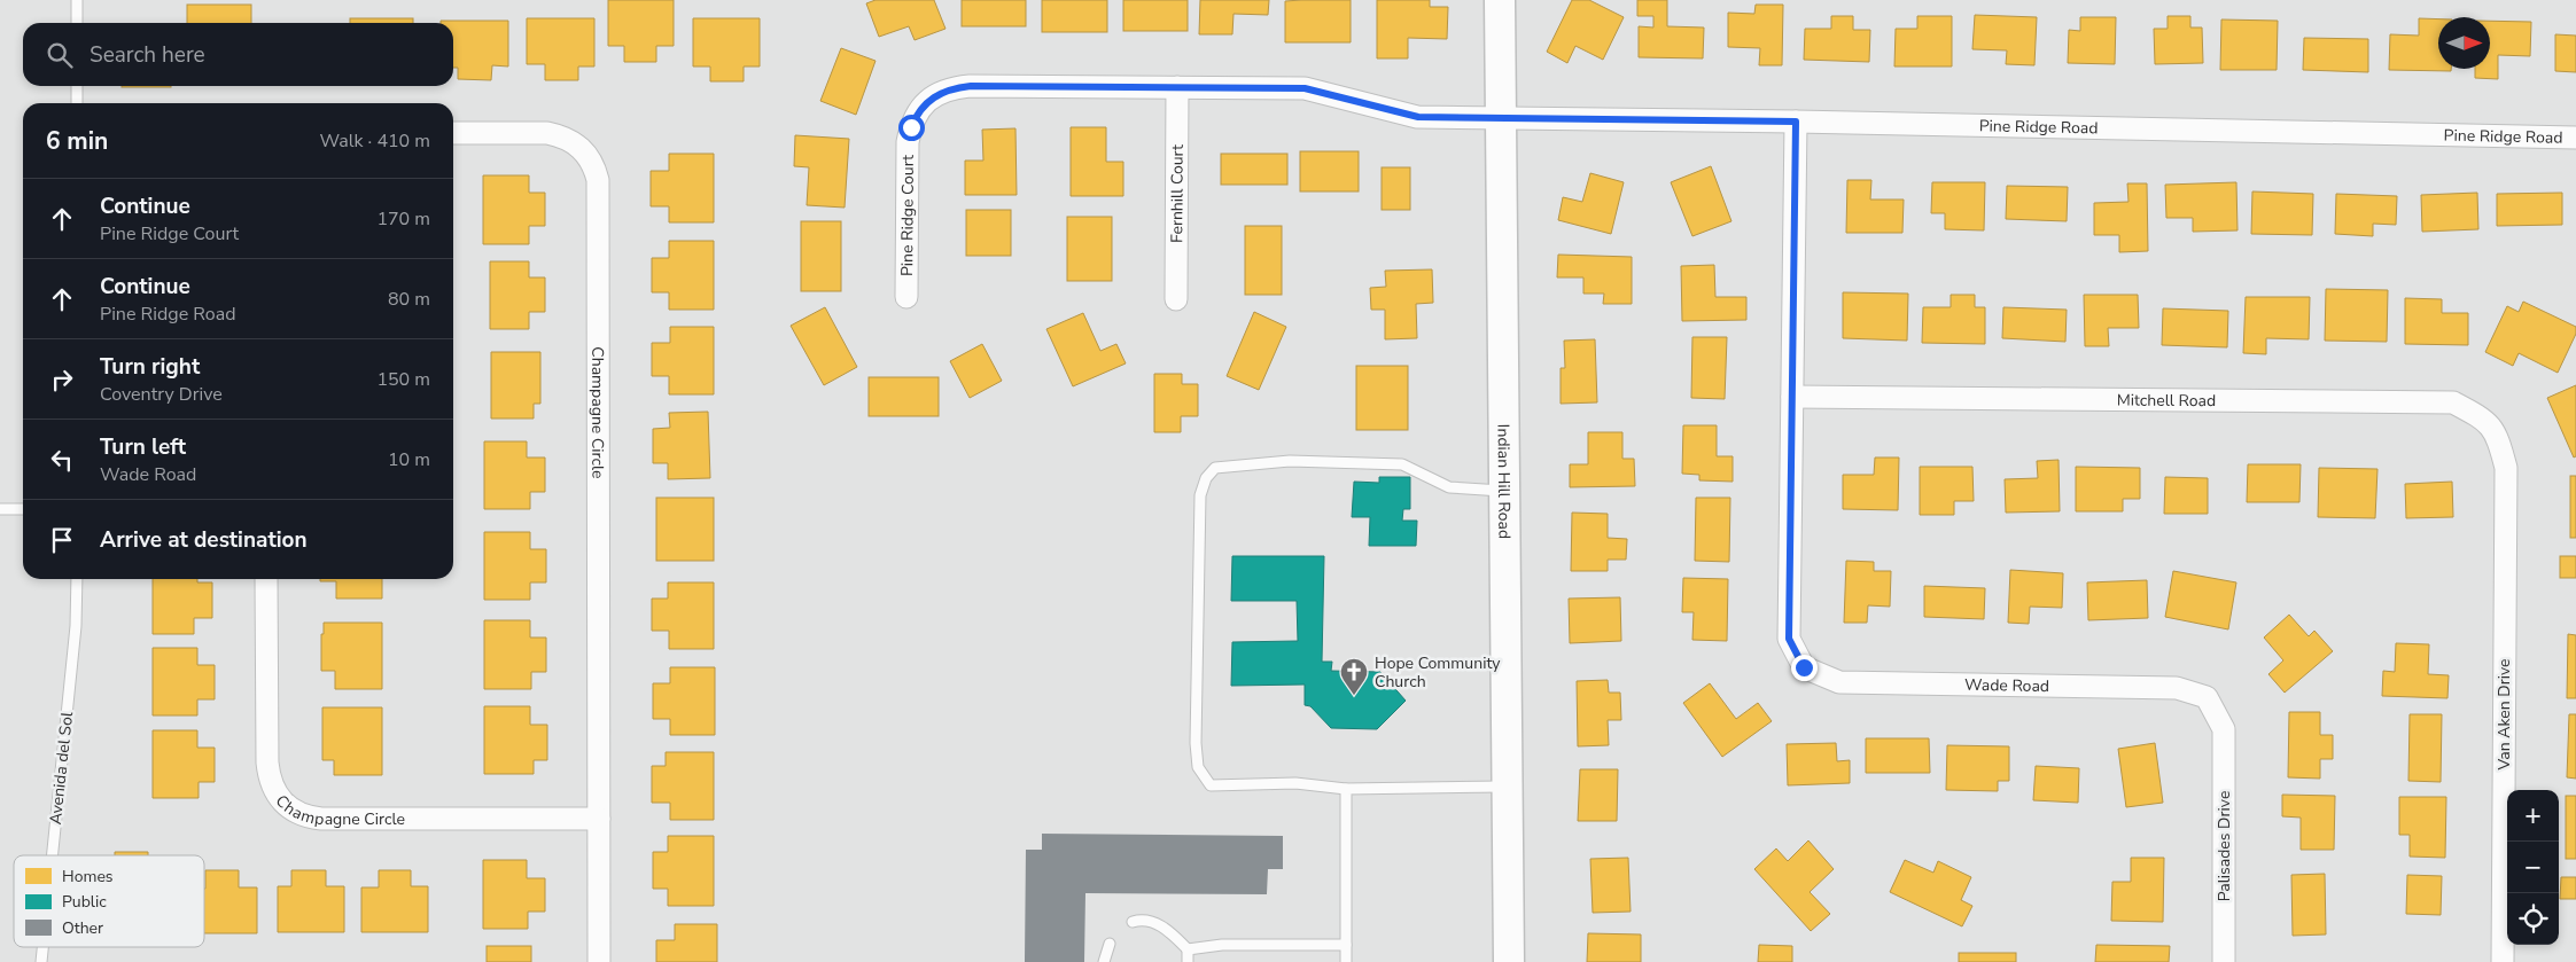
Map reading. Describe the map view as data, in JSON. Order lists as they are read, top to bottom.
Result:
{
  "streets": {
    "street": [
      "Pine Ridge Road",
      "Fernhill Court",
      "Pine Ridge Court",
      "Mitchell Road",
      "Champagne Circle",
      "Indian Hill Road",
      "Wade Road",
      "Van Aken Drive",
      "Palisades Drive"
    ],
    "lane": ["Avenida del Sol"]
  },
  "crossings": [
    ["Pine Ridge Road", "Pine Ridge Court"],
    ["Pine Ridge Road", "Indian Hill Road"],
    ["Fernhill Court", "Pine Ridge Court"],
    ["Pine Ridge Court", "Indian Hill Road"],
    ["Mitchell Road", "Wade Road"],
    ["Mitchell Road", "Van Aken Drive"],
    ["Wade Road", "Palisades Drive"]
  ],
  "places": {
    "church": ["Hope Community Church"]
  },
  "legend": ["Homes", "Public", "Other"],
  "north": "right",
  "page": {
    "search": "Search here",
    "heading": ["6 min", "Walk · 410 m"],
    "list": [
      ["Continue", "Pine Ridge Court", "170 m"],
      ["Continue", "Pine Ridge Road", "80 m"],
      ["Turn right", "Coventry Drive", "150 m"],
      ["Turn left", "Wade Road", "10 m"],
      "Arrive at destination"
    ],
    "map_buttons": ["+", "−"]
  }
}
